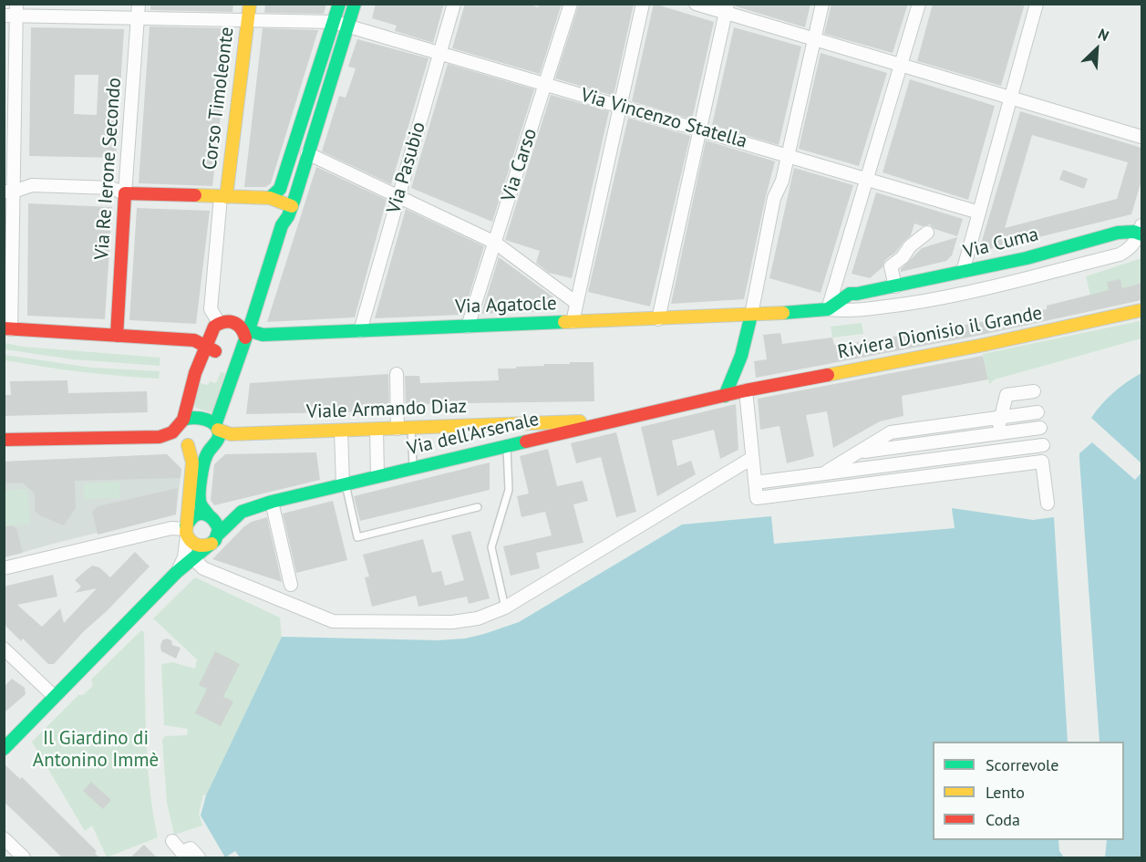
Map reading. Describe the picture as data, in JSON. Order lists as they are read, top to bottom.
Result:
{
  "streets": {
    "street": [
      "Corso Timoleonte",
      "Via Vincenzo Statella",
      "Via Carso",
      "Via Pasubio",
      "Via Re Ierone Secondo",
      "Via Cuma",
      "Via Agatocle",
      "Riviera Dionisio il Grande",
      "Viale Armando Diaz",
      "Via dell'Arsenale"
    ]
  },
  "crossings": [
    ["Corso Timoleonte", "Via Vincenzo Statella"],
    ["Via Vincenzo Statella", "Via Carso"],
    ["Via Vincenzo Statella", "Via Pasubio"],
    ["Via Vincenzo Statella", "Via Re Ierone Secondo"],
    ["Via Carso", "Via Agatocle"],
    ["Via Pasubio", "Via Agatocle"],
    ["Via Cuma", "Via Agatocle"],
    ["Riviera Dionisio il Grande", "Via dell'Arsenale"],
    ["Viale Armando Diaz", "Via dell'Arsenale"]
  ],
  "parks": ["Il Giardino di Antonino Immè"],
  "legend": ["Scorrevole", "Lento", "Coda"],
  "north": "top right"
}
